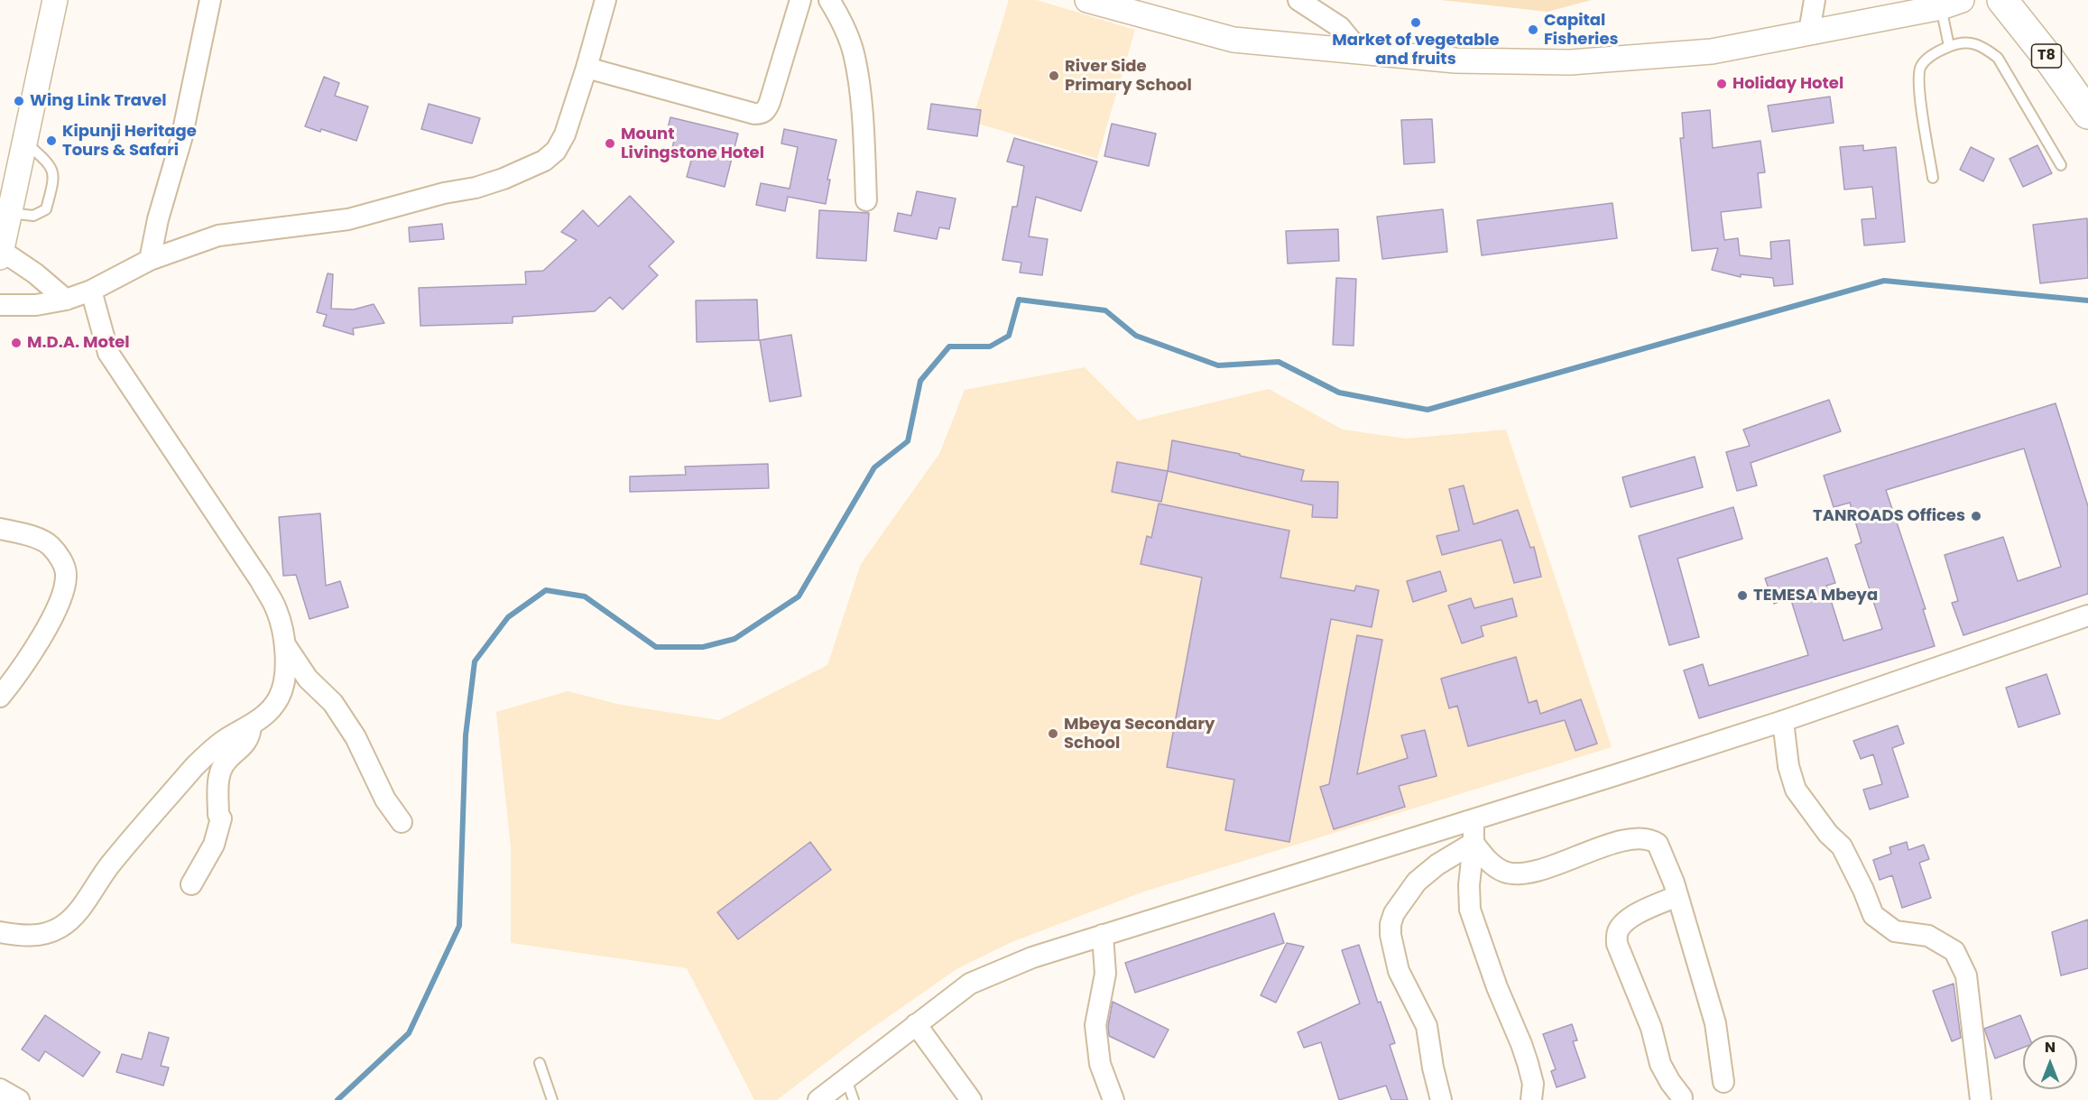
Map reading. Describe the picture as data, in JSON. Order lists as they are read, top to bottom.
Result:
{
  "streets": {
    "highway": ["T8"]
  },
  "places": [
    "Market of vegetable and fruits",
    "Capital Fisheries",
    "River Side Primary School",
    "Holiday Hotel",
    "Wing Link Travel",
    "Kipunji Heritage Tours & Safari",
    "Mount Livingstone Hotel",
    "M.D.A. Motel",
    "TANROADS Offices",
    "TEMESA Mbeya",
    "Mbeya Secondary School"
  ],
  "north": "top"
}
